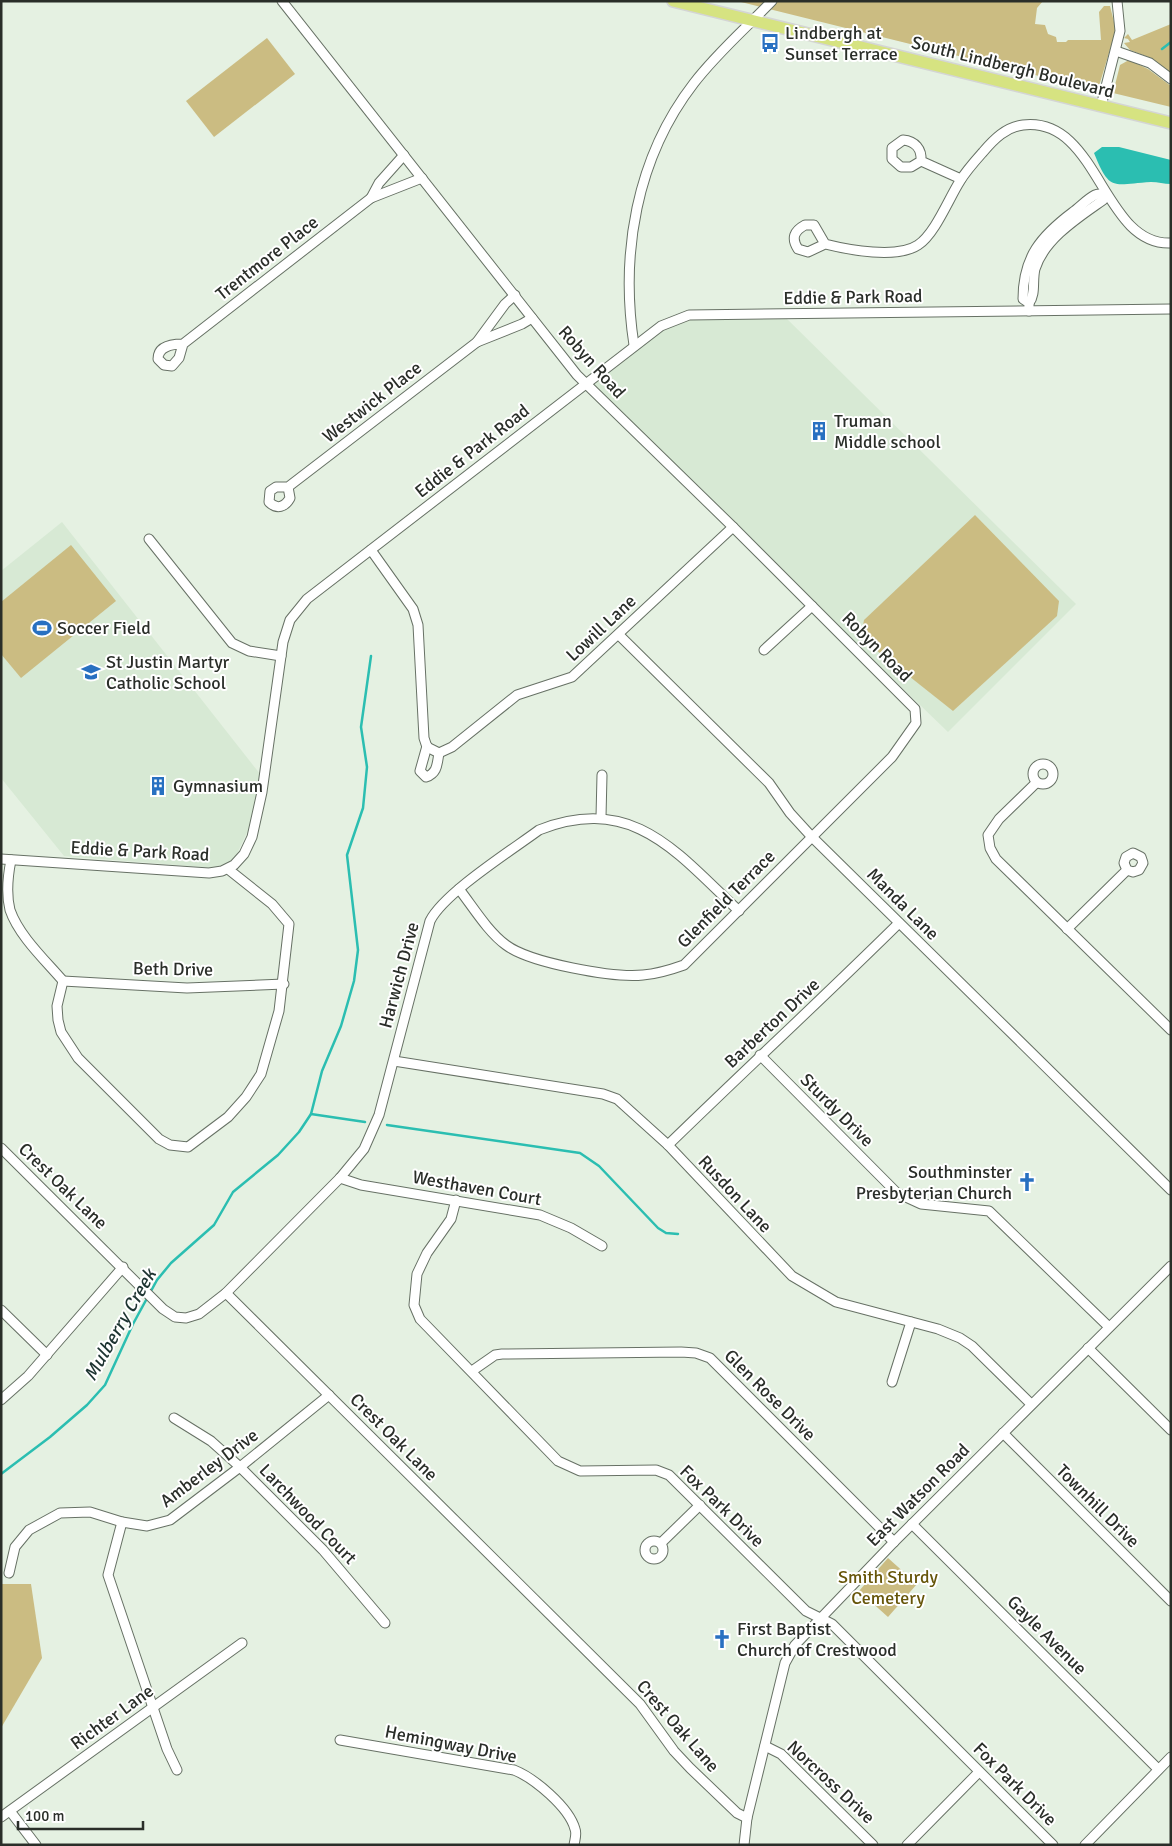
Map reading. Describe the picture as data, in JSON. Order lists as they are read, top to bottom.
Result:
{
  "streets": {
    "main road": ["South Lindbergh Boulevard"],
    "street": [
      "Trentmore Place",
      "Eddie & Park Road",
      "Robyn Road",
      "Westwick Place",
      "Lowill Lane",
      "Glenfield Terrace",
      "Manda Lane",
      "Beth Drive",
      "Harwich Drive",
      "Barberton Drive",
      "Sturdy Drive",
      "Crest Oak Lane",
      "Westhaven Court",
      "Rusdon Lane",
      "Glen Rose Drive",
      "Amberley Drive",
      "East Watson Road",
      "Fox Park Drive",
      "Townhill Drive",
      "Larchwood Court",
      "Gayle Avenue",
      "Richter Lane",
      "Hemingway Drive",
      "Norcross Drive"
    ]
  },
  "crossings": [
    ["Trentmore Place", "Robyn Road"],
    ["Eddie & Park Road", "Robyn Road"],
    ["Robyn Road", "Westwick Place"],
    ["Robyn Road", "Lowill Lane"],
    ["Robyn Road", "Glenfield Terrace"],
    ["Lowill Lane", "Manda Lane"],
    ["Glenfield Terrace", "Manda Lane"],
    ["Glenfield Terrace", "Harwich Drive"],
    ["Manda Lane", "Barberton Drive"],
    ["Harwich Drive", "Crest Oak Lane"],
    ["Harwich Drive", "Westhaven Court"],
    ["Harwich Drive", "Rusdon Lane"],
    ["Barberton Drive", "Sturdy Drive"],
    ["Barberton Drive", "Rusdon Lane"],
    ["Sturdy Drive", "East Watson Road"],
    ["Crest Oak Lane", "Amberley Drive"],
    ["Crest Oak Lane", "East Watson Road"],
    ["Westhaven Court", "Fox Park Drive"],
    ["Rusdon Lane", "East Watson Road"],
    ["Glen Rose Drive", "East Watson Road"],
    ["Glen Rose Drive", "Fox Park Drive"],
    ["Amberley Drive", "Larchwood Court"],
    ["East Watson Road", "Fox Park Drive"],
    ["East Watson Road", "Townhill Drive"],
    ["East Watson Road", "Gayle Avenue"],
    ["East Watson Road", "Norcross Drive"]
  ],
  "water": ["Mulberry Creek"],
  "parks": ["Smith Sturdy Cemetery"],
  "places": {
    "bus stop": ["Lindbergh at Sunset Terrace"],
    "building": ["Truman Middle school", "Gymnasium"],
    "sports": ["Soccer Field"],
    "school or university": ["St Justin Martyr Catholic School"],
    "church": ["Southminster Presbyterian Church", "First Baptist Church of Crestwood"]
  },
  "scale_bar": "100 m"
}
